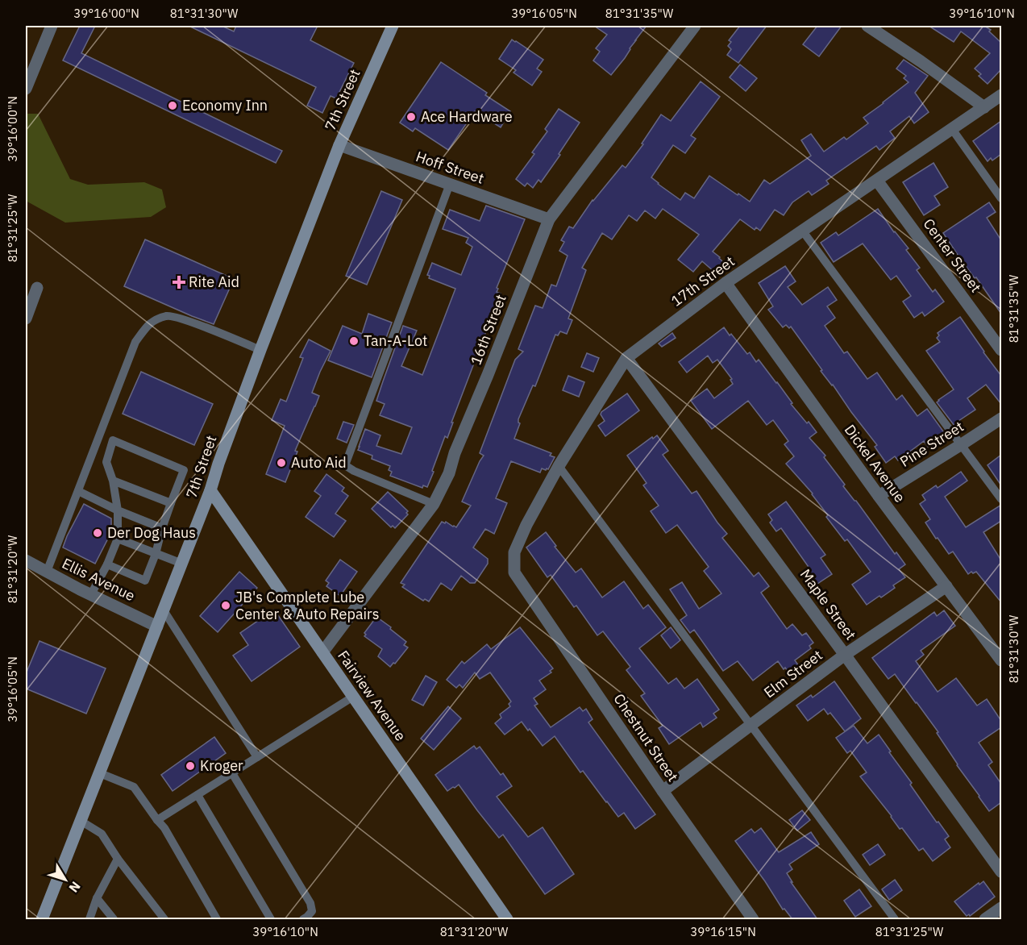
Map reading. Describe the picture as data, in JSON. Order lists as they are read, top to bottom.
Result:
{
  "streets": {
    "main road": ["7th Street", "Fairview Avenue"],
    "street": [
      "Hoff Street",
      "Center Street",
      "17th Street",
      "16th Street",
      "Pine Street",
      "Dickel Avenue",
      "Ellis Avenue",
      "Maple Street",
      "Elm Street",
      "Chestnut Street"
    ]
  },
  "crossings": [
    ["7th Street", "Hoff Street"],
    ["7th Street", "Ellis Avenue"],
    ["7th Street", "Fairview Avenue"],
    ["Hoff Street", "16th Street"],
    ["Center Street", "17th Street"],
    ["17th Street", "Dickel Avenue"],
    ["17th Street", "Maple Street"],
    ["17th Street", "Chestnut Street"],
    ["16th Street", "Fairview Avenue"],
    ["Pine Street", "Dickel Avenue"],
    ["Dickel Avenue", "Elm Street"],
    ["Maple Street", "Elm Street"],
    ["Elm Street", "Chestnut Street"]
  ],
  "places": {
    "other": [
      "Economy Inn",
      "Ace Hardware",
      "Tan-A-Lot",
      "Auto Aid",
      "Der Dog Haus",
      "JB's Complete Lube Center & Auto Repairs",
      "Kroger"
    ],
    "health": ["Rite Aid"]
  },
  "north": "bottom right",
  "coordinates": [
    "39°16'00\"N",
    "81°31'30\"W",
    "39°16'05\"N",
    "81°31'35\"W",
    "39°16'10\"N",
    "81°31'25\"W",
    "81°31'20\"W",
    "39°16'15\"N"
  ]
}
